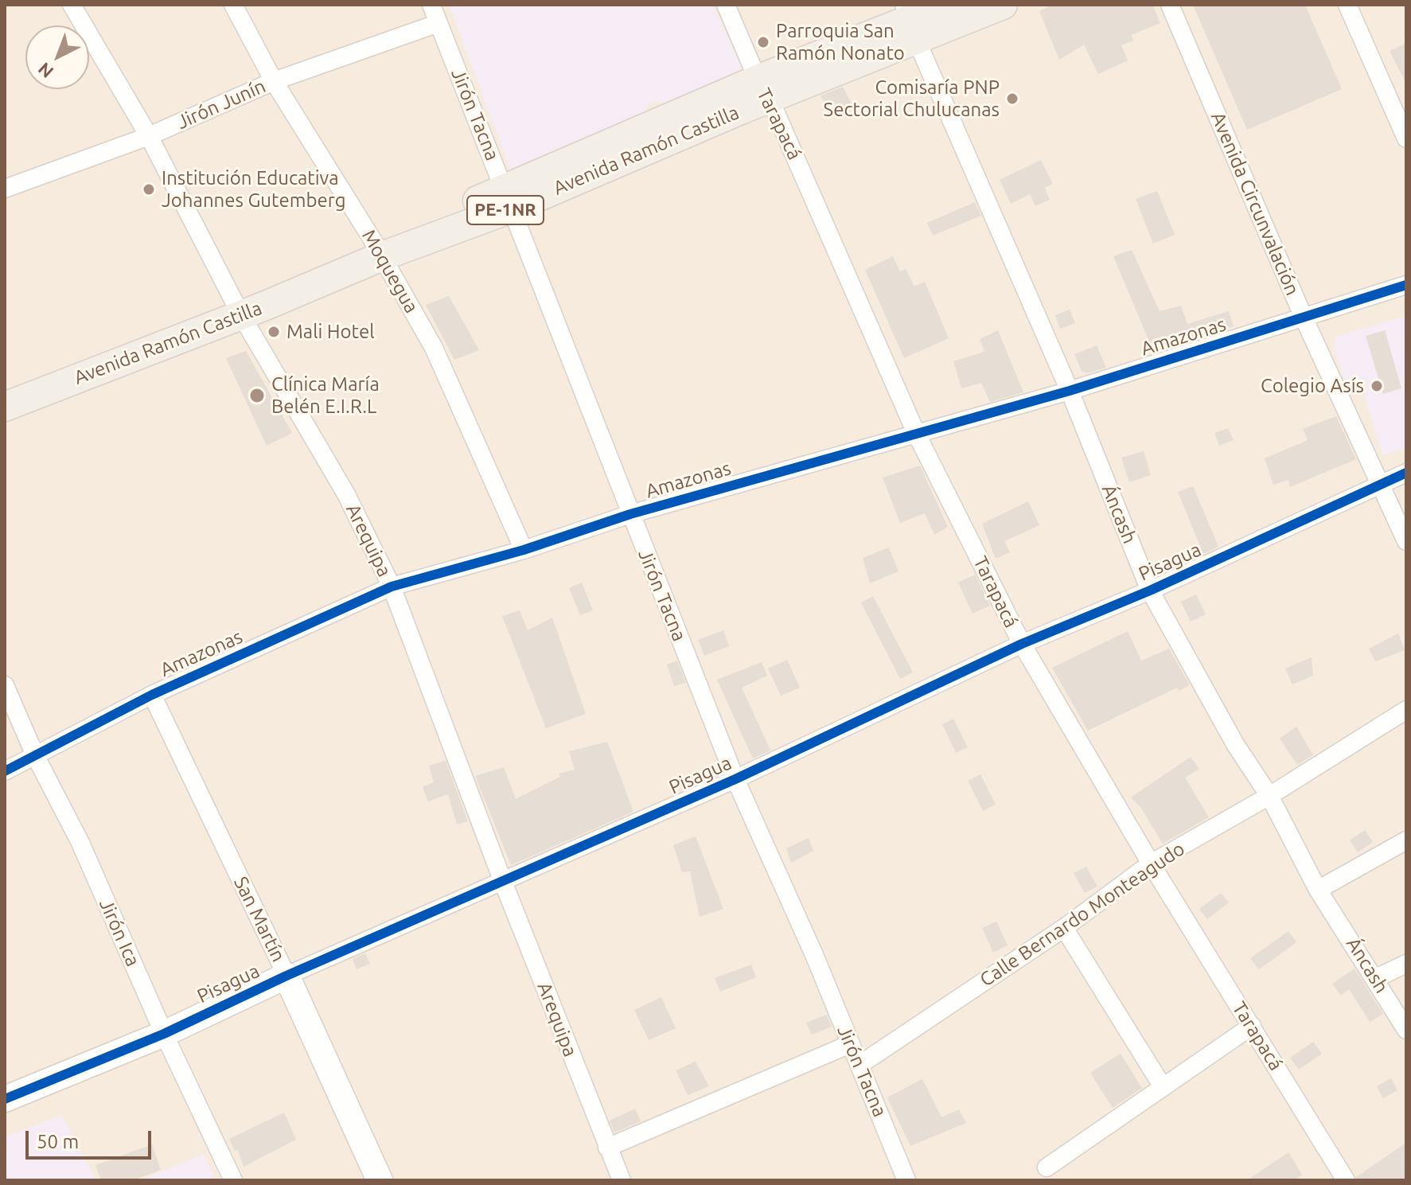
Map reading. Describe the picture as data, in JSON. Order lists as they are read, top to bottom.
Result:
{
  "streets": {
    "main road": ["Avenida Ramón Castilla", "PE-1NR"],
    "street": [
      "Jirón Junín",
      "Jirón Tacna",
      "Tarapacá",
      "Avenida Circunvalación",
      "Moquegua",
      "Amazonas",
      "Áncash",
      "Arequipa",
      "Pisagua",
      "Calle Bernardo Monteagudo",
      "San Martín",
      "Jirón Ica"
    ]
  },
  "crossings": [
    ["Jirón Junín", "Jirón Tacna"],
    ["Jirón Junín", "Moquegua"],
    ["Jirón Junín", "Arequipa"],
    ["Jirón Tacna", "Avenida Ramón Castilla"],
    ["Jirón Tacna", "Amazonas"],
    ["Jirón Tacna", "Pisagua"],
    ["Jirón Tacna", "Calle Bernardo Monteagudo"],
    ["Tarapacá", "Avenida Ramón Castilla"],
    ["Tarapacá", "Amazonas"],
    ["Tarapacá", "Pisagua"],
    ["Tarapacá", "Calle Bernardo Monteagudo"],
    ["Avenida Ramón Castilla", "Moquegua"],
    ["Avenida Ramón Castilla", "Áncash"],
    ["Avenida Ramón Castilla", "Arequipa"],
    ["Avenida Circunvalación", "Amazonas"],
    ["Avenida Circunvalación", "Pisagua"],
    ["Moquegua", "Amazonas"],
    ["Amazonas", "Áncash"],
    ["Amazonas", "Arequipa"],
    ["Amazonas", "San Martín"],
    ["Amazonas", "Jirón Ica"],
    ["Áncash", "Pisagua"],
    ["Áncash", "Calle Bernardo Monteagudo"],
    ["Arequipa", "Pisagua"],
    ["Pisagua", "San Martín"],
    ["Pisagua", "Jirón Ica"]
  ],
  "places": [
    "Parroquia San Ramón Nonato",
    "Comisaría PNP Sectorial Chulucanas",
    "Institución Educativa Johannes Gutemberg",
    "Mali Hotel",
    "Colegio Asís",
    "Clínica María Belén E.I.R.L"
  ],
  "scale_bar": "50 m",
  "north": "bottom left"
}
